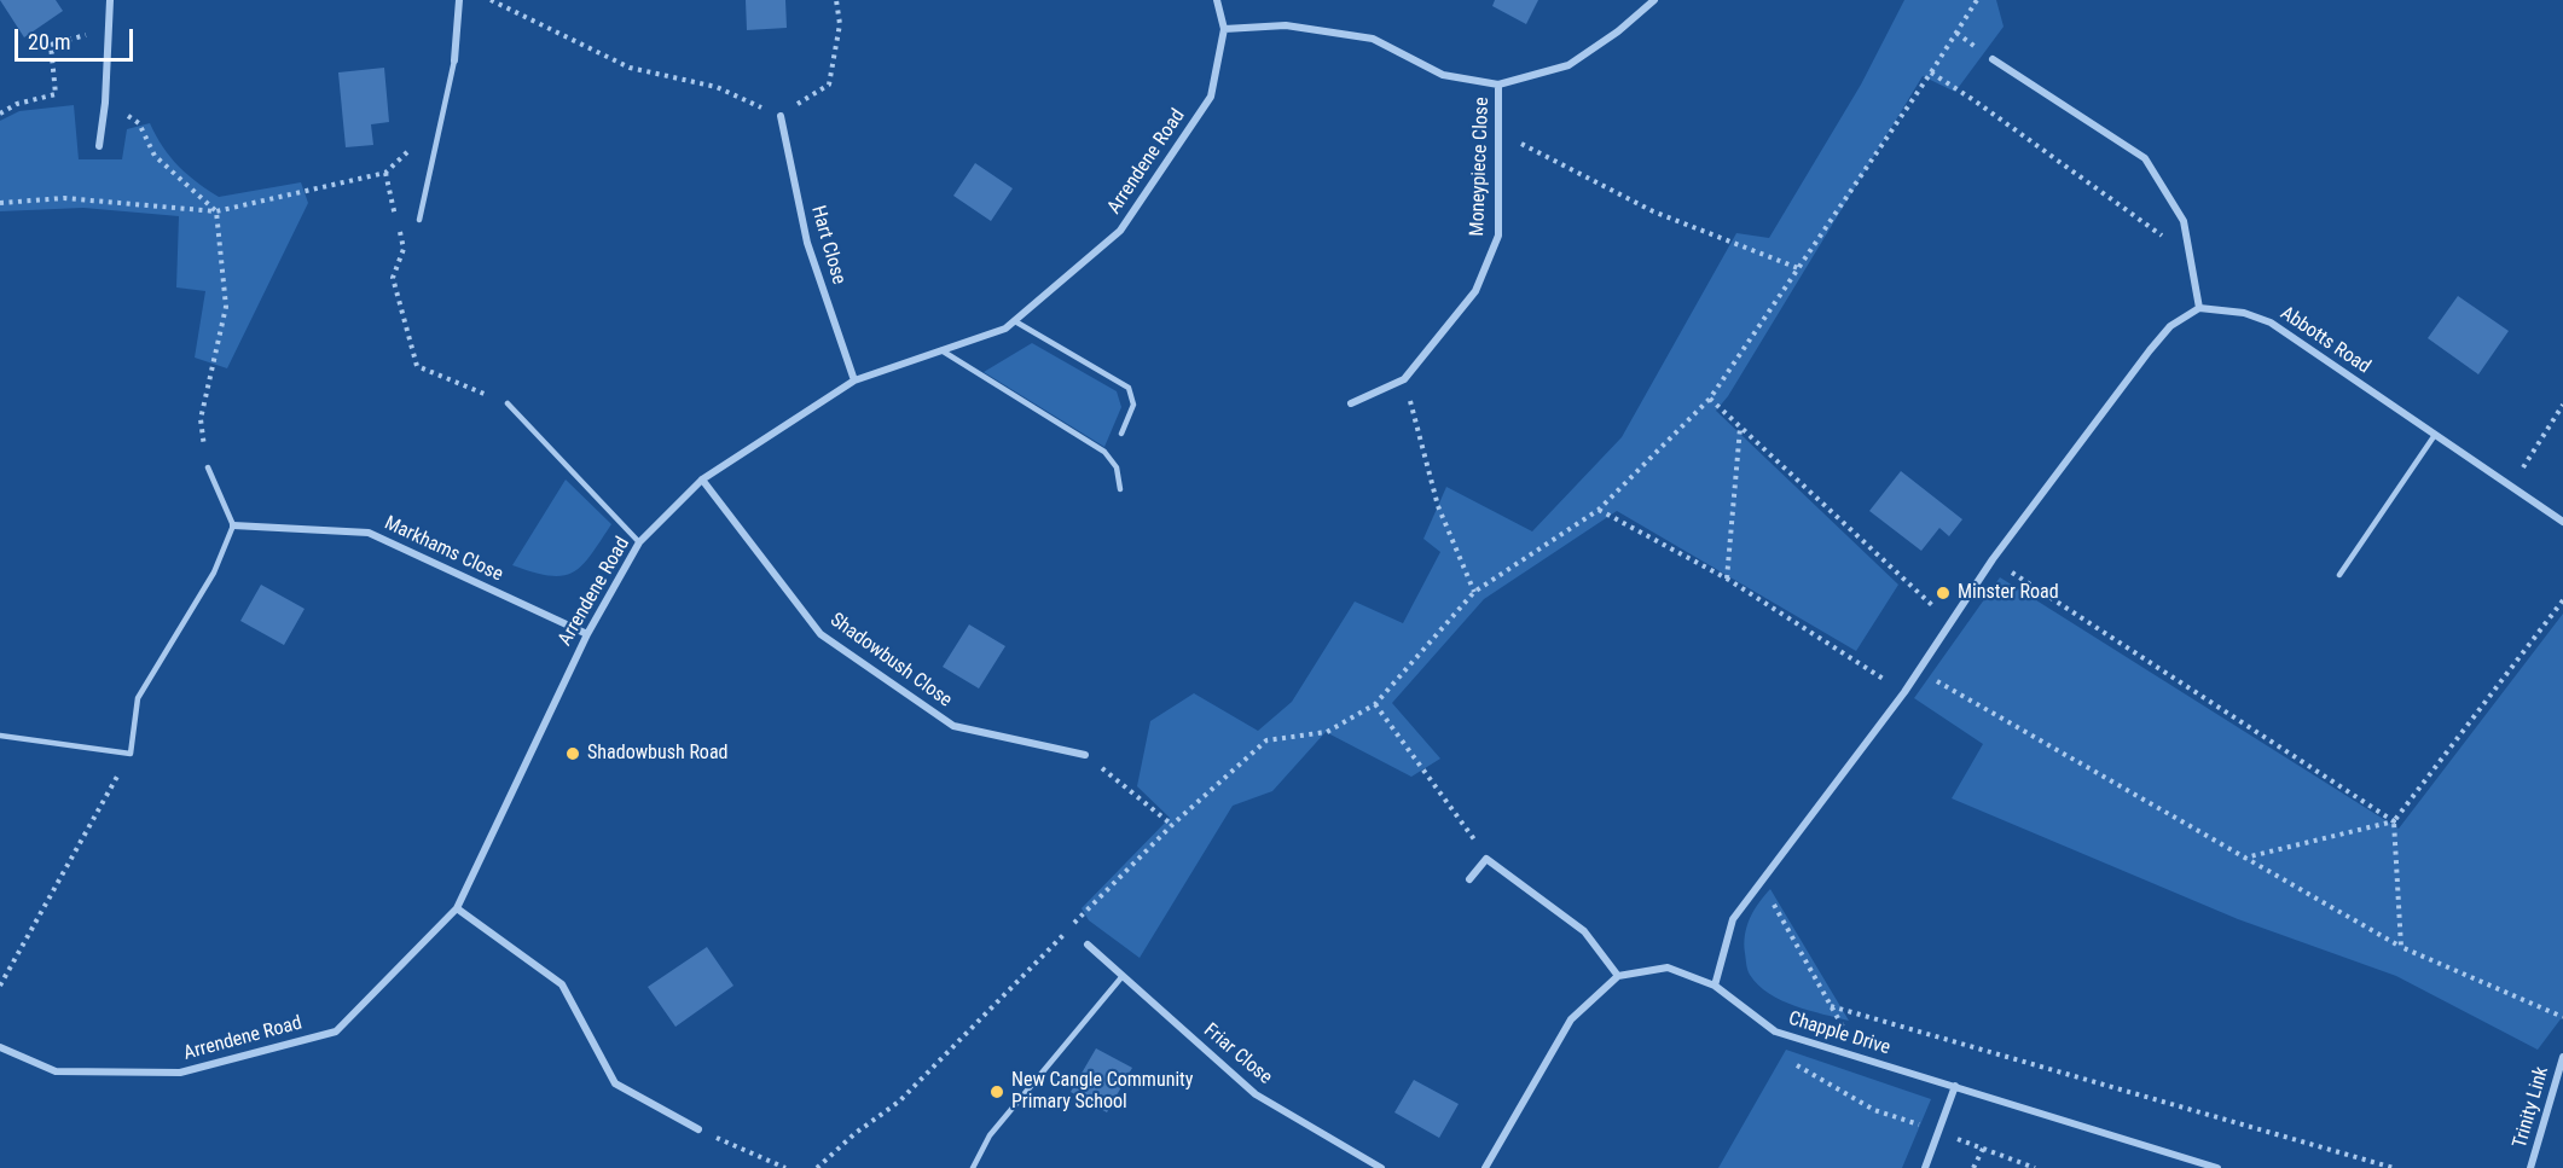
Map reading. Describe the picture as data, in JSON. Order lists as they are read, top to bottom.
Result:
{
  "streets": {
    "street": [
      "Arrendene Road",
      "Moneypiece Close",
      "Hart Close",
      "Abbotts Road",
      "Markhams Close",
      "Shadowbush Close",
      "Chapple Drive",
      "Friar Close",
      "Trinity Link"
    ]
  },
  "crossings": [
    ["Arrendene Road", "Moneypiece Close"],
    ["Arrendene Road", "Hart Close"],
    ["Arrendene Road", "Markhams Close"],
    ["Arrendene Road", "Shadowbush Close"]
  ],
  "places": ["Minster Road", "Shadowbush Road", "New Cangle Community Primary School"],
  "scale_bar": "20 m"
}
